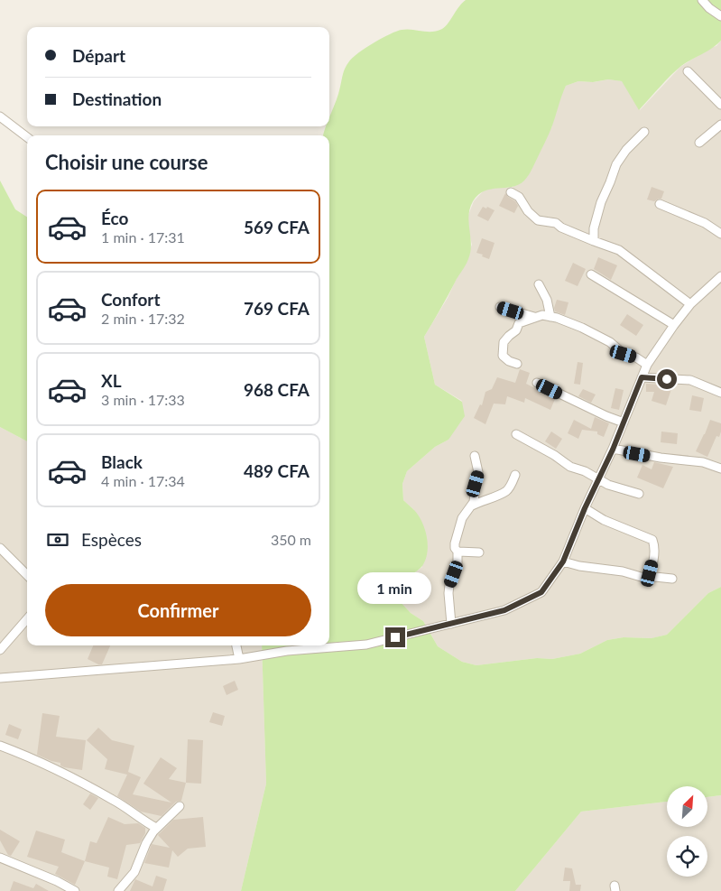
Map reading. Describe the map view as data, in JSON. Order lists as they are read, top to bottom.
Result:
{
  "north": "top right",
  "page": {
    "banner": ["Départ", "Destination"],
    "heading": "Choisir une course",
    "list": [
      {
        "name": "Éco",
        "note": "1 min · 17:31",
        "value": "569 CFA"
      },
      {
        "name": "Confort",
        "note": "2 min · 17:32",
        "value": "769 CFA"
      },
      {
        "name": "XL",
        "note": "3 min · 17:33",
        "value": "968 CFA"
      },
      {
        "name": "Black",
        "note": "4 min · 17:34",
        "value": "489 CFA"
      }
    ],
    "pay": ["Espèces", "350 m"],
    "bubble": "1 min",
    "buttons": "Confirmer"
  }
}
